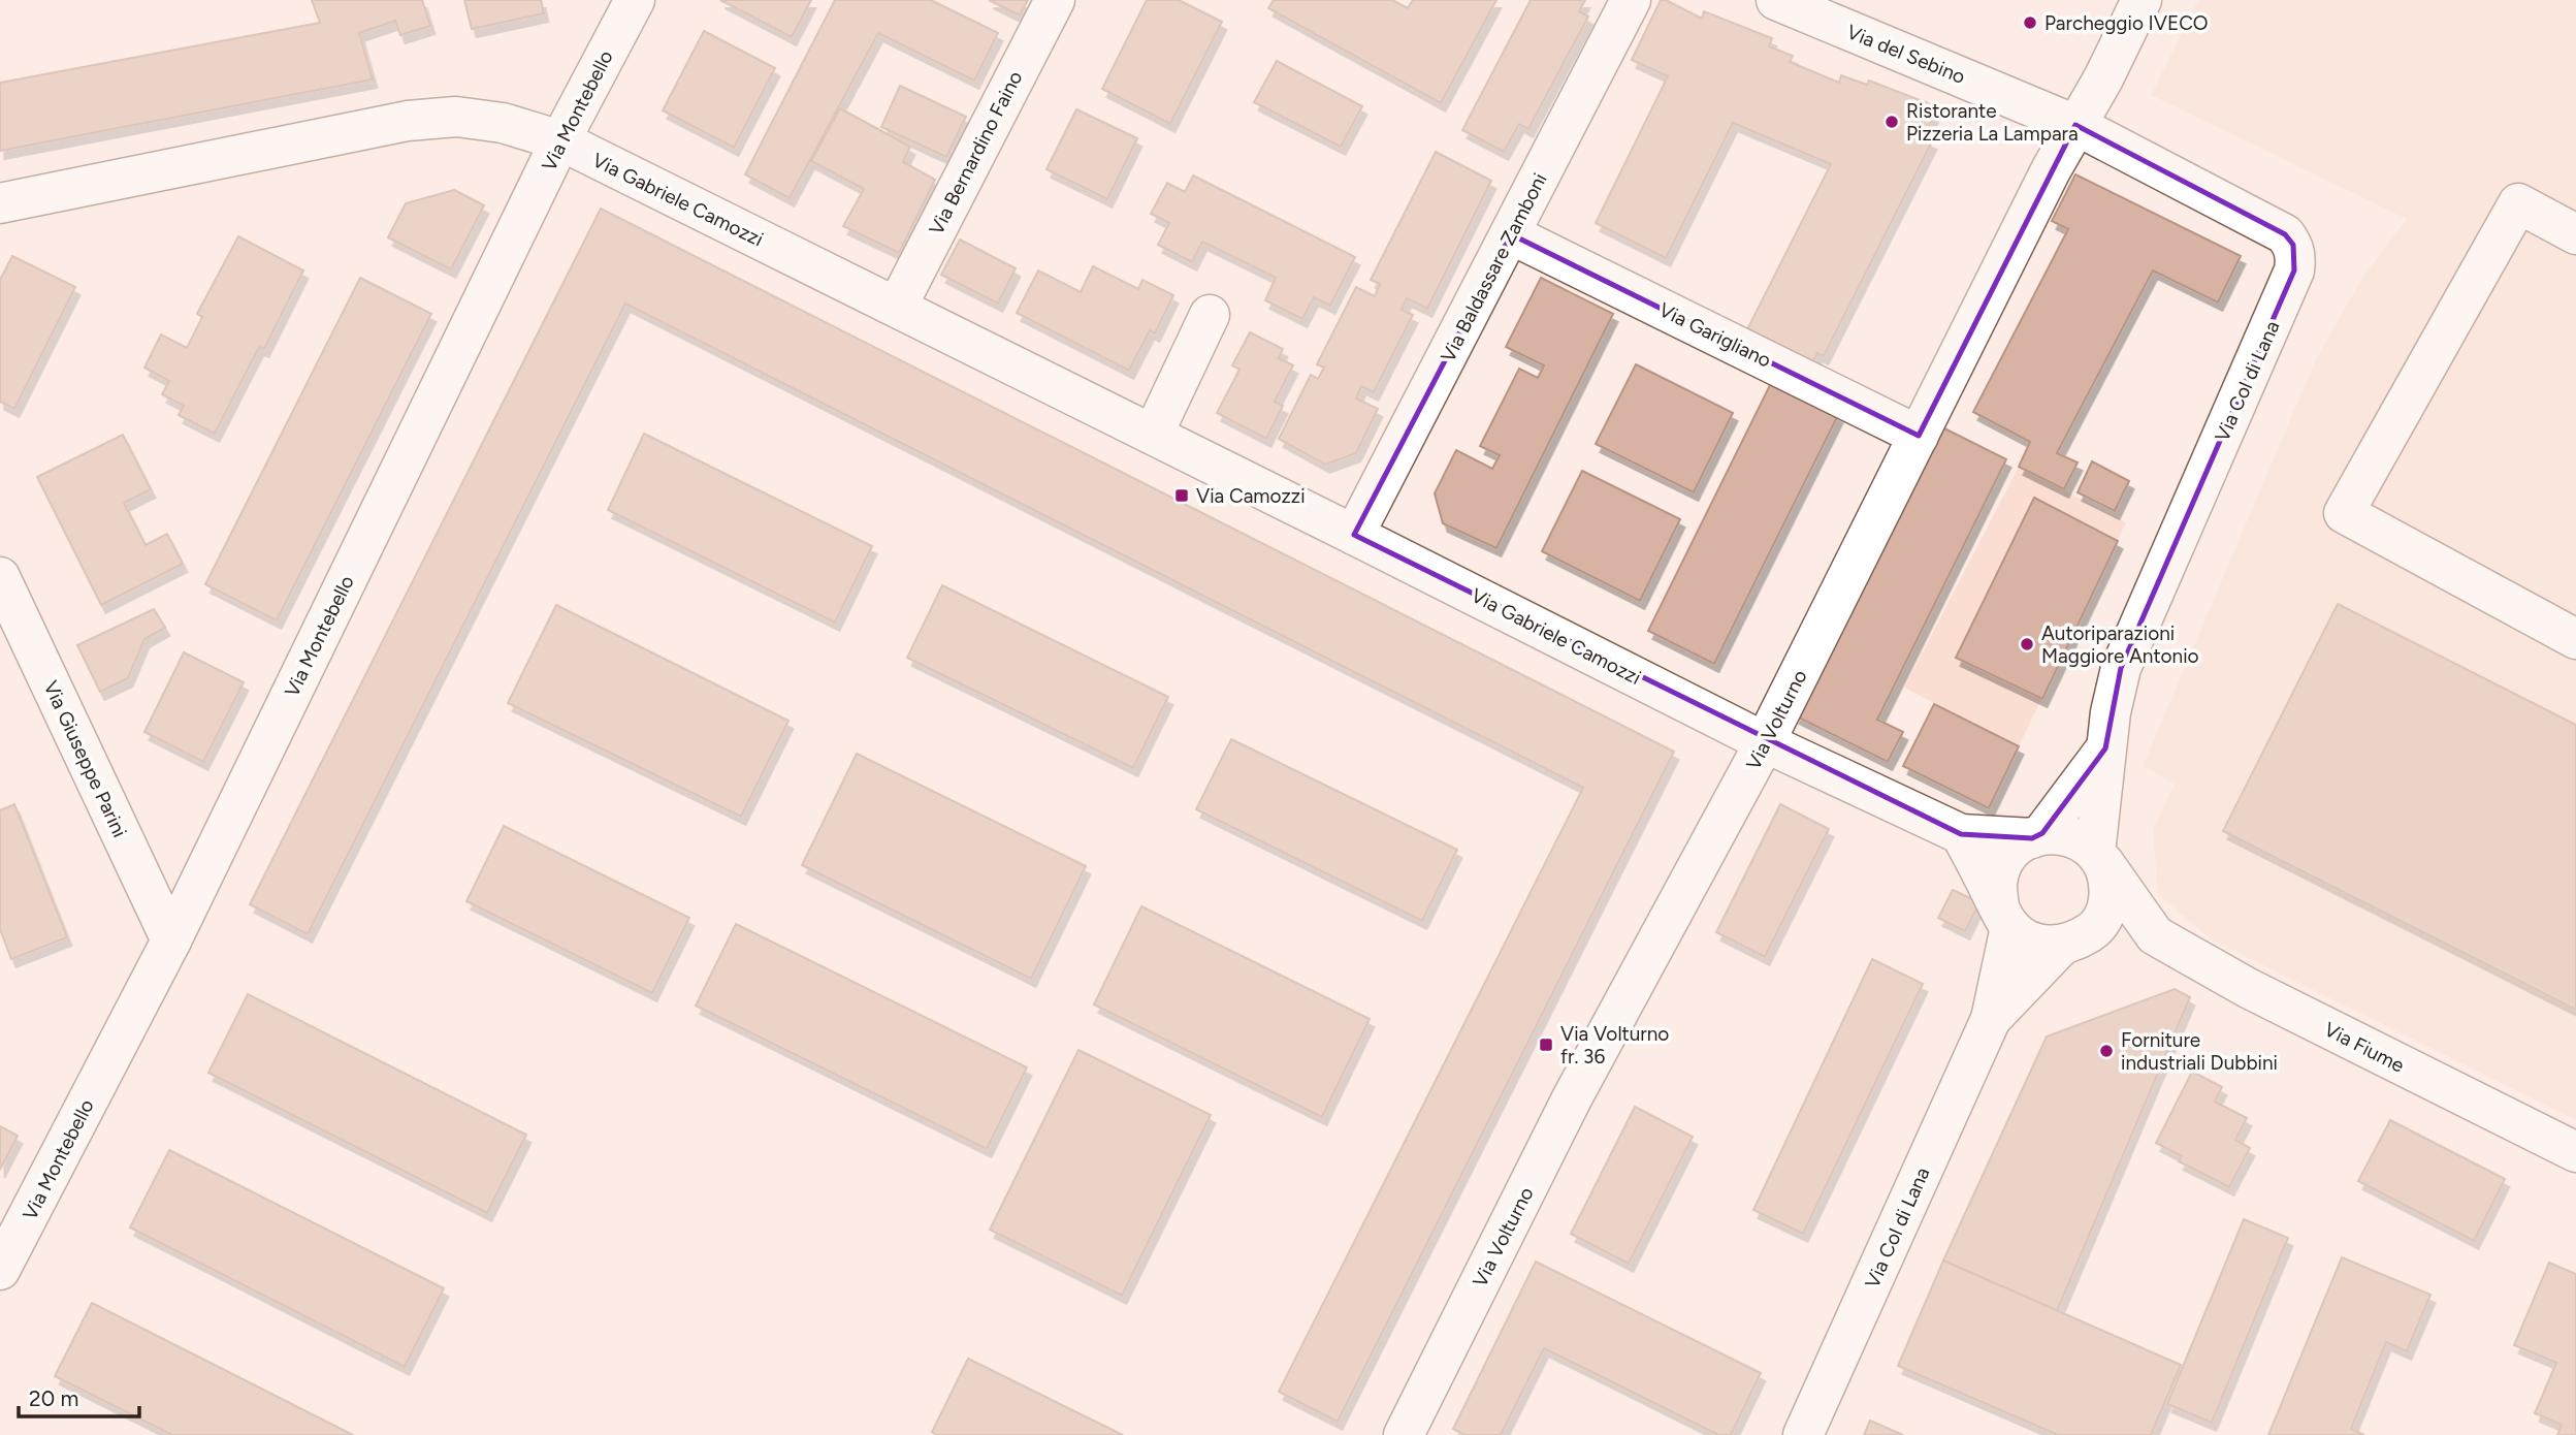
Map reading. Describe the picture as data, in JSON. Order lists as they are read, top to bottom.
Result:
{
  "streets": {
    "street": [
      "Via del Sebino",
      "Via Montebello",
      "Via Bernardino Faino",
      "Via Gabriele Camozzi",
      "Via Baldassare Zamboni",
      "Via Garigliano",
      "Via Col di Lana",
      "Via Volturno",
      "Via Giuseppe Parini",
      "Via Fiume"
    ]
  },
  "crossings": [
    ["Via del Sebino", "Via Col di Lana"],
    ["Via del Sebino", "Via Volturno"],
    ["Via Montebello", "Via Gabriele Camozzi"],
    ["Via Montebello", "Via Giuseppe Parini"],
    ["Via Bernardino Faino", "Via Gabriele Camozzi"],
    ["Via Gabriele Camozzi", "Via Baldassare Zamboni"],
    ["Via Gabriele Camozzi", "Via Col di Lana"],
    ["Via Gabriele Camozzi", "Via Volturno"],
    ["Via Gabriele Camozzi", "Via Fiume"],
    ["Via Baldassare Zamboni", "Via Garigliano"],
    ["Via Garigliano", "Via Volturno"],
    ["Via Col di Lana", "Via Volturno"],
    ["Via Col di Lana", "Via Fiume"]
  ],
  "places": {
    "other": [
      "Parcheggio IVECO",
      "Ristorante Pizzeria La Lampara",
      "Autoriparazioni Maggiore Antonio",
      "Forniture industriali Dubbini"
    ],
    "transit": ["Via Camozzi", "Via Volturno fr. 36"]
  },
  "scale_bar": "20 m"
}
